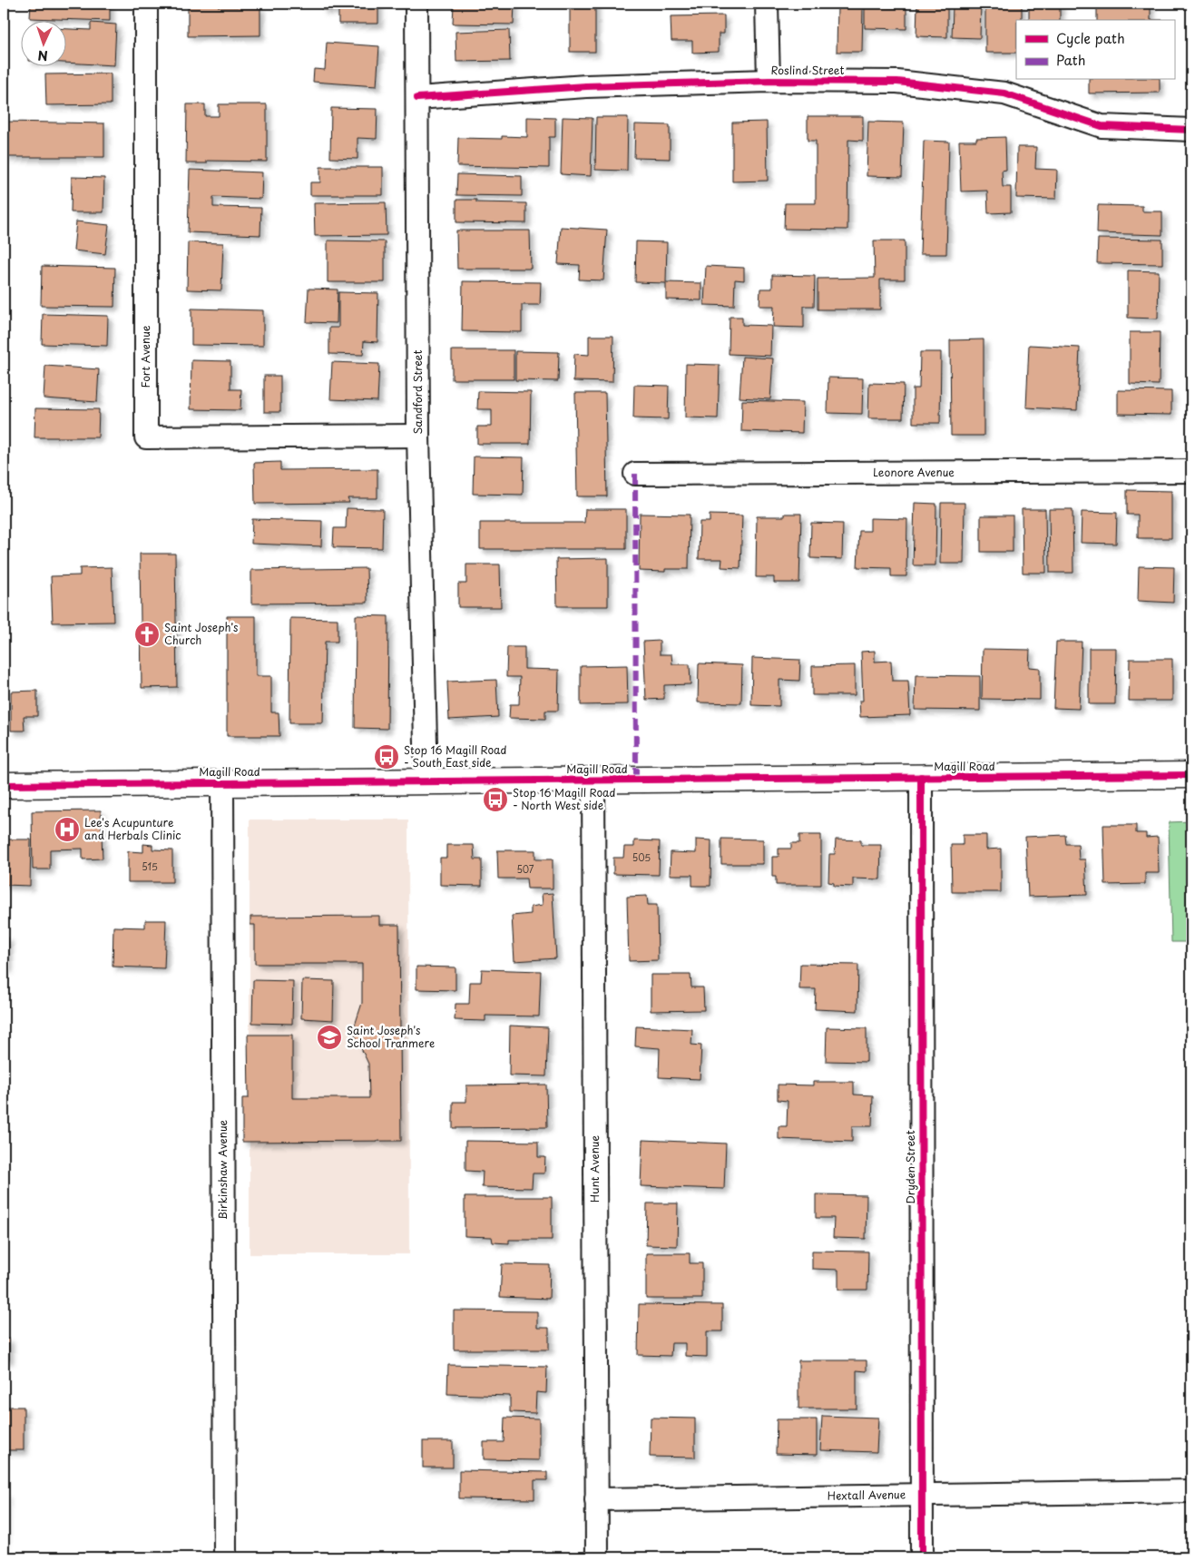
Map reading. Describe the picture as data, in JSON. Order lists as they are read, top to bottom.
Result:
{
  "streets": {
    "main road": ["Magill Road"],
    "street": [
      "Roslind Street",
      "Fort Avenue",
      "Sandford Street",
      "Leonore Avenue",
      "Dryden Street",
      "Hunt Avenue",
      "Birkinshaw Avenue",
      "Hextall Avenue"
    ]
  },
  "crossings": [
    ["Roslind Street", "Sandford Street"],
    ["Fort Avenue", "Sandford Street"],
    ["Sandford Street", "Magill Road"],
    ["Magill Road", "Dryden Street"],
    ["Magill Road", "Hunt Avenue"],
    ["Magill Road", "Birkinshaw Avenue"],
    ["Dryden Street", "Hextall Avenue"],
    ["Hunt Avenue", "Hextall Avenue"]
  ],
  "places": {
    "church": ["Saint Joseph's Church"],
    "bus stop": ["Stop 16 Magill Road - South East side", "Stop 16 Magill Road - North West side"],
    "hospital": ["Lee's Acupunture and Herbals Clinic"],
    "school or university": ["Saint Joseph's School Tranmere"]
  },
  "house_numbers": ["505", "515", "507"],
  "legend": ["Cycle path", "Path"],
  "north": "bottom"
}
